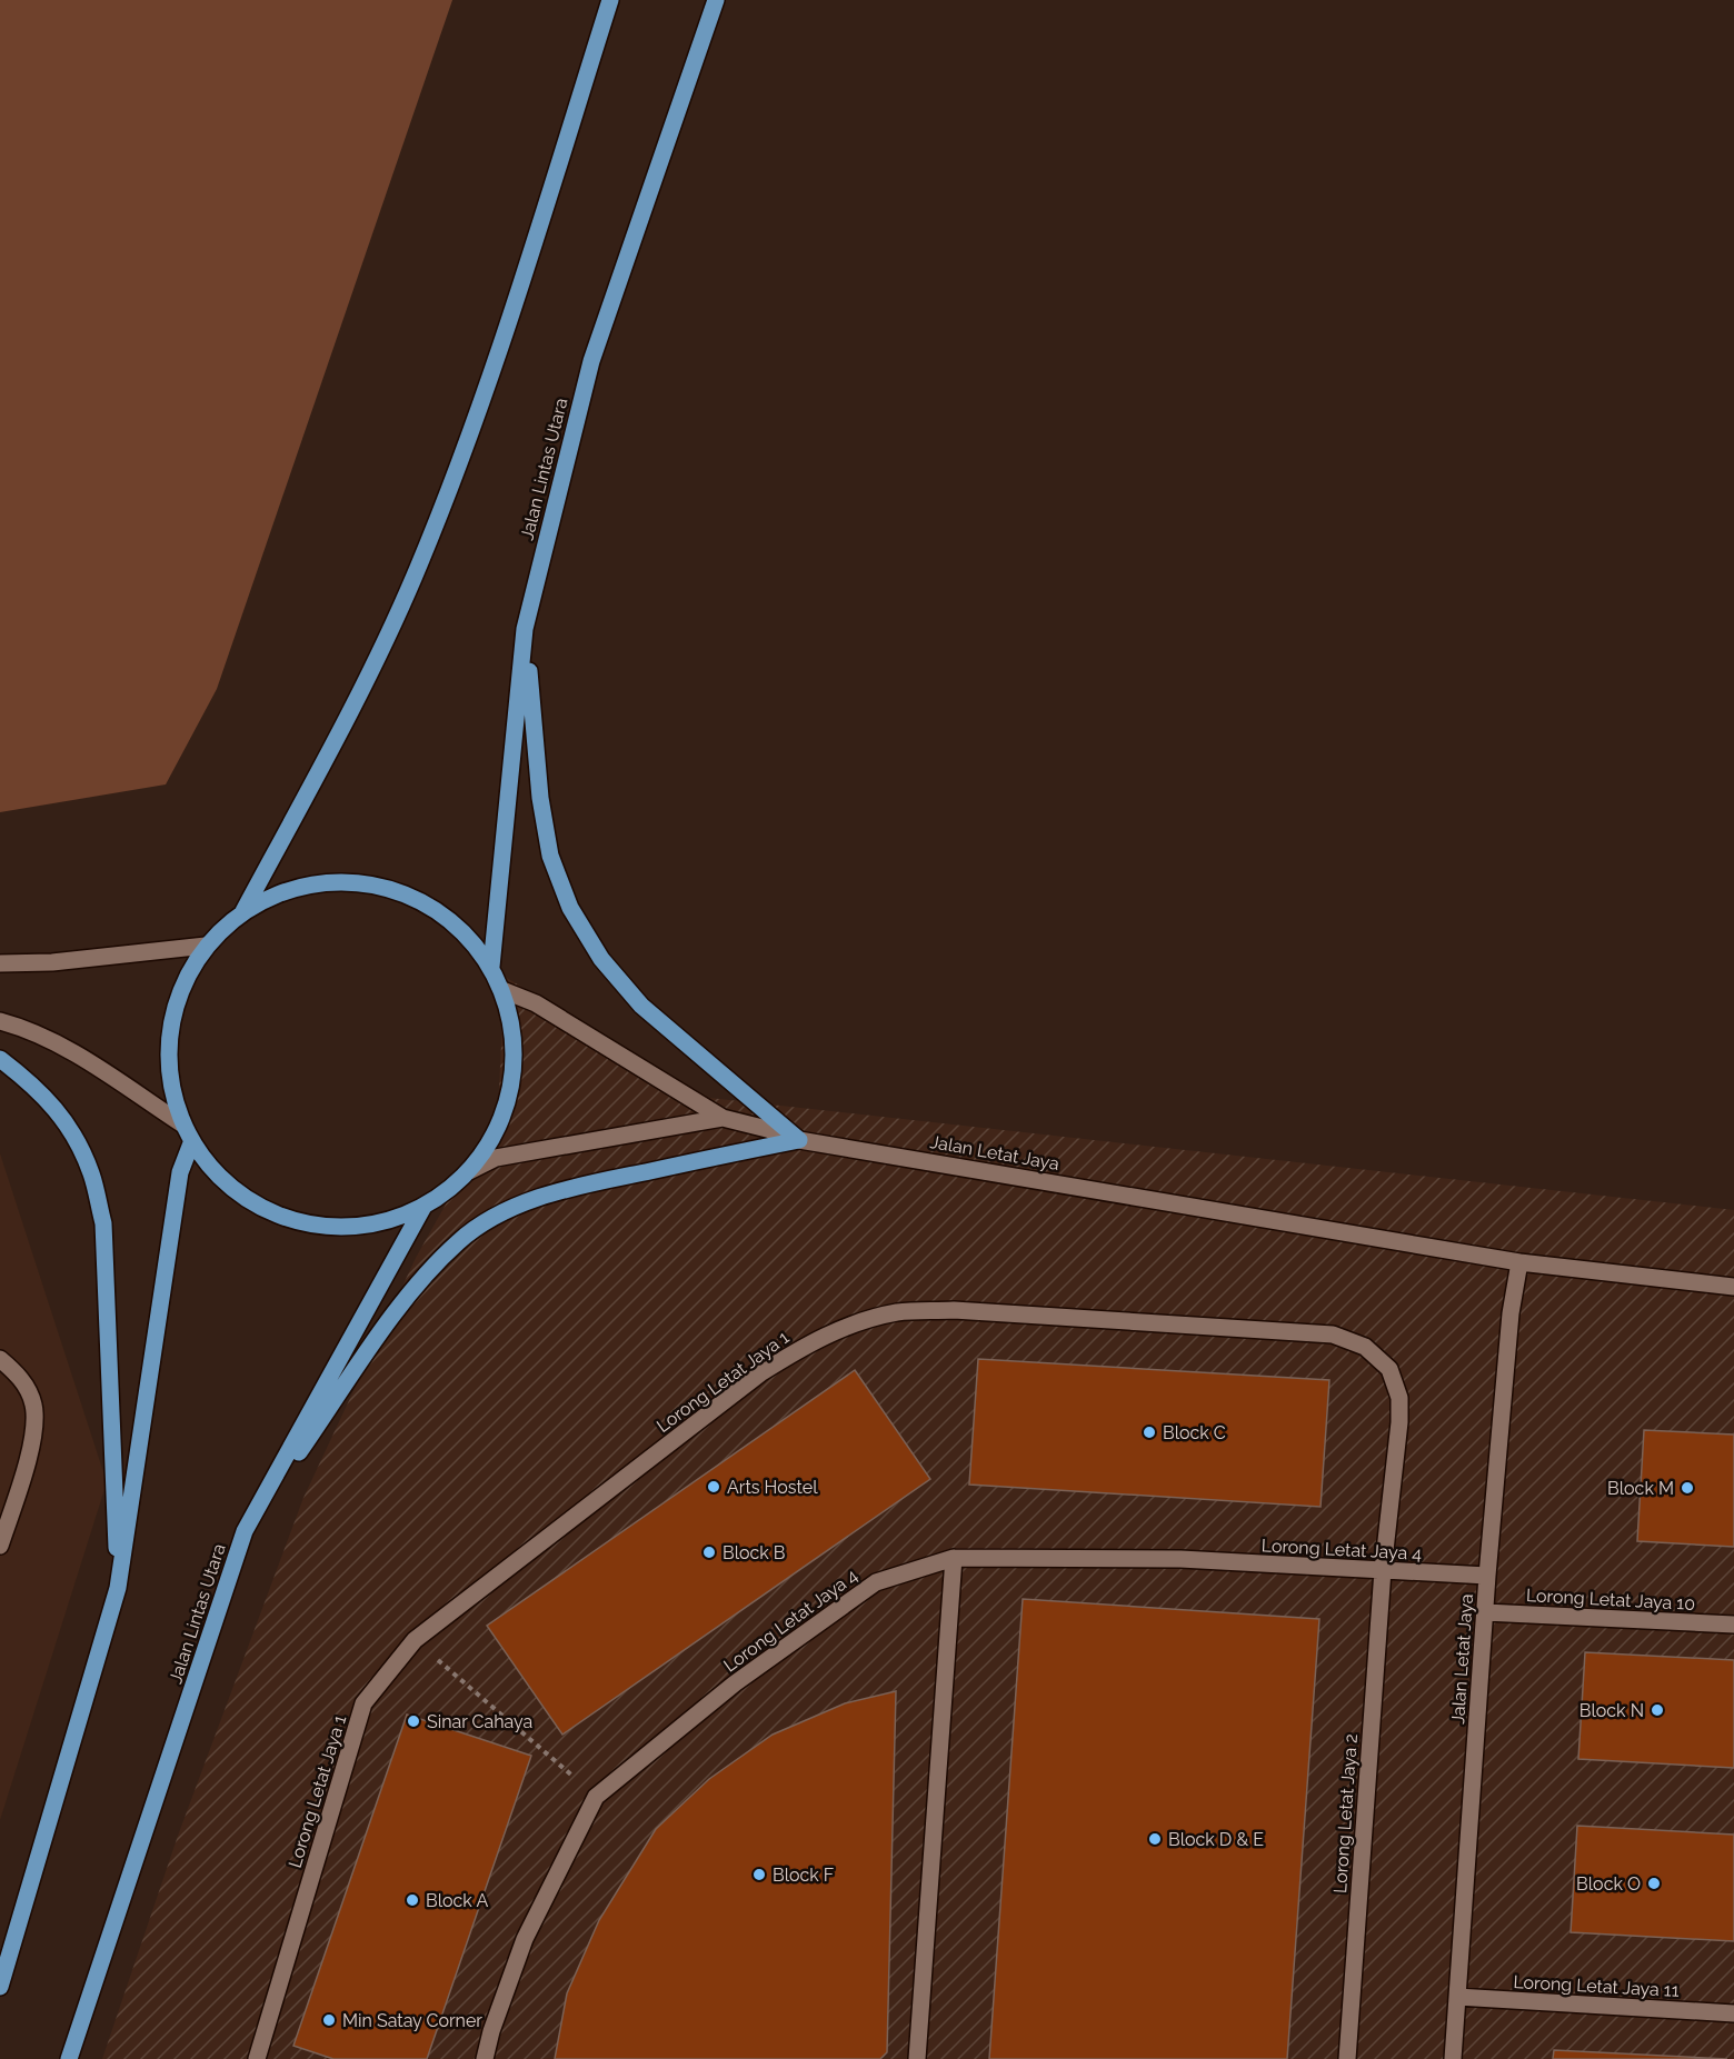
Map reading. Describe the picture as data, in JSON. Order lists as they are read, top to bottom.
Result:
{
  "streets": {
    "main road": ["Jalan Lintas Utara"],
    "street": [
      "Jalan Letat Jaya",
      "Lorong Letat Jaya 1",
      "Lorong Letat Jaya 4",
      "Lorong Letat Jaya 10",
      "Lorong Letat Jaya 2",
      "Lorong Letat Jaya 11"
    ]
  },
  "crossings": [
    ["Jalan Letat Jaya", "Lorong Letat Jaya 4"],
    ["Jalan Letat Jaya", "Lorong Letat Jaya 10"],
    ["Jalan Letat Jaya", "Lorong Letat Jaya 11"],
    ["Lorong Letat Jaya 1", "Lorong Letat Jaya 4"],
    ["Lorong Letat Jaya 1", "Lorong Letat Jaya 2"],
    ["Lorong Letat Jaya 4", "Lorong Letat Jaya 2"]
  ],
  "places": [
    "Block C",
    "Arts Hostel",
    "Block M",
    "Block B",
    "Block N",
    "Sinar Cahaya",
    "Block D & E",
    "Block F",
    "Block O",
    "Block A",
    "Min Satay Corner"
  ]
}
